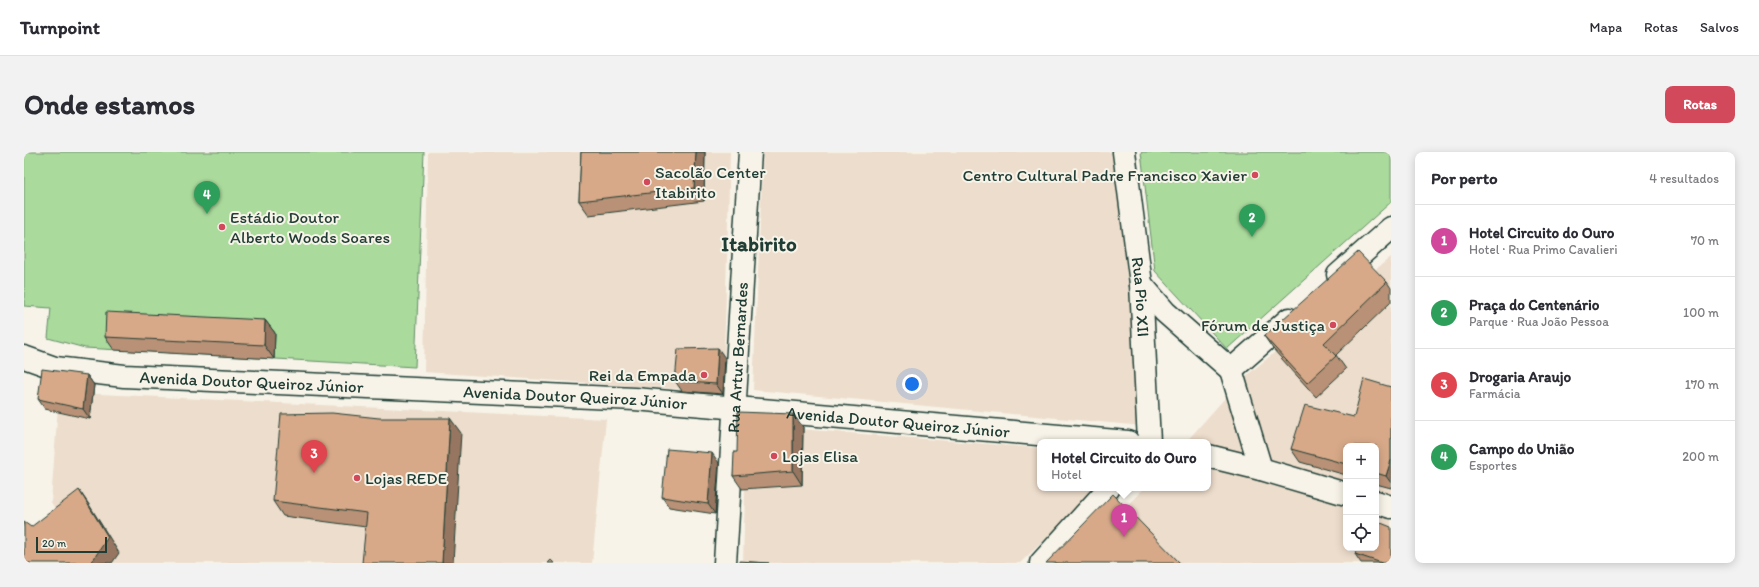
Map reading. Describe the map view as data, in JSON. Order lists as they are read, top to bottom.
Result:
{
  "streets": {
    "main road": ["Rua Pio XII", "Rua Artur Bernardes", "Avenida Doutor Queiroz Júnior"]
  },
  "crossings": [
    ["Rua Artur Bernardes", "Avenida Doutor Queiroz Júnior"]
  ],
  "districts": ["Itabirito"],
  "places": [
    "Centro Cultural Padre Francisco Xavier",
    "Sacolão Center Itabirito",
    "Estádio Doutor Alberto Woods Soares",
    "Fórum de Justiça",
    "Rei da Empada",
    "Lojas Elisa",
    "Lojas REDE"
  ],
  "scale_bar": "20 m",
  "page": {
    "header": "Turnpoint",
    "nav": ["Mapa", "Rotas", "Salvos"],
    "buttons": "Rotas",
    "title": "Onde estamos",
    "heading": ["Por perto", "4 resultados"],
    "pins": [
      "4",
      "2",
      "3",
      "1"
    ],
    "list": [
      {
        "mark": "1",
        "name": "Hotel Circuito do Ouro",
        "note": "Hotel · Rua Primo Cavalieri",
        "value": "70 m"
      },
      {
        "mark": "2",
        "name": "Praça do Centenário",
        "note": "Parque · Rua João Pessoa",
        "value": "100 m"
      },
      {
        "mark": "3",
        "name": "Drogaria Araujo",
        "note": "Farmácia",
        "value": "170 m"
      },
      {
        "mark": "4",
        "name": "Campo do União",
        "note": "Esportes",
        "value": "200 m"
      }
    ],
    "popup": ["Hotel Circuito do Ouro", "Hotel"],
    "map_buttons": ["+", "−"],
    "scale": "20 m"
  }
}
